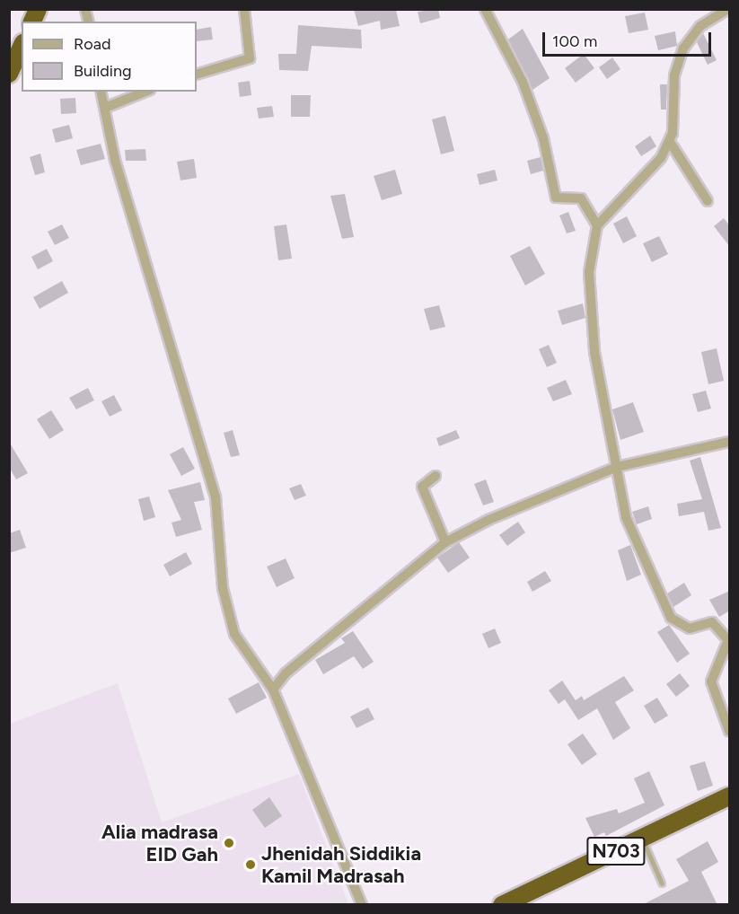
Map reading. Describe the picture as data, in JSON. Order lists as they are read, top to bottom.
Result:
{
  "streets": {
    "highway": ["N703"]
  },
  "places": ["Alia madrasa EID Gah", "Jhenidah Siddikia Kamil Madrasah"],
  "legend": ["Road", "Building"],
  "scale_bar": "100 m"
}
